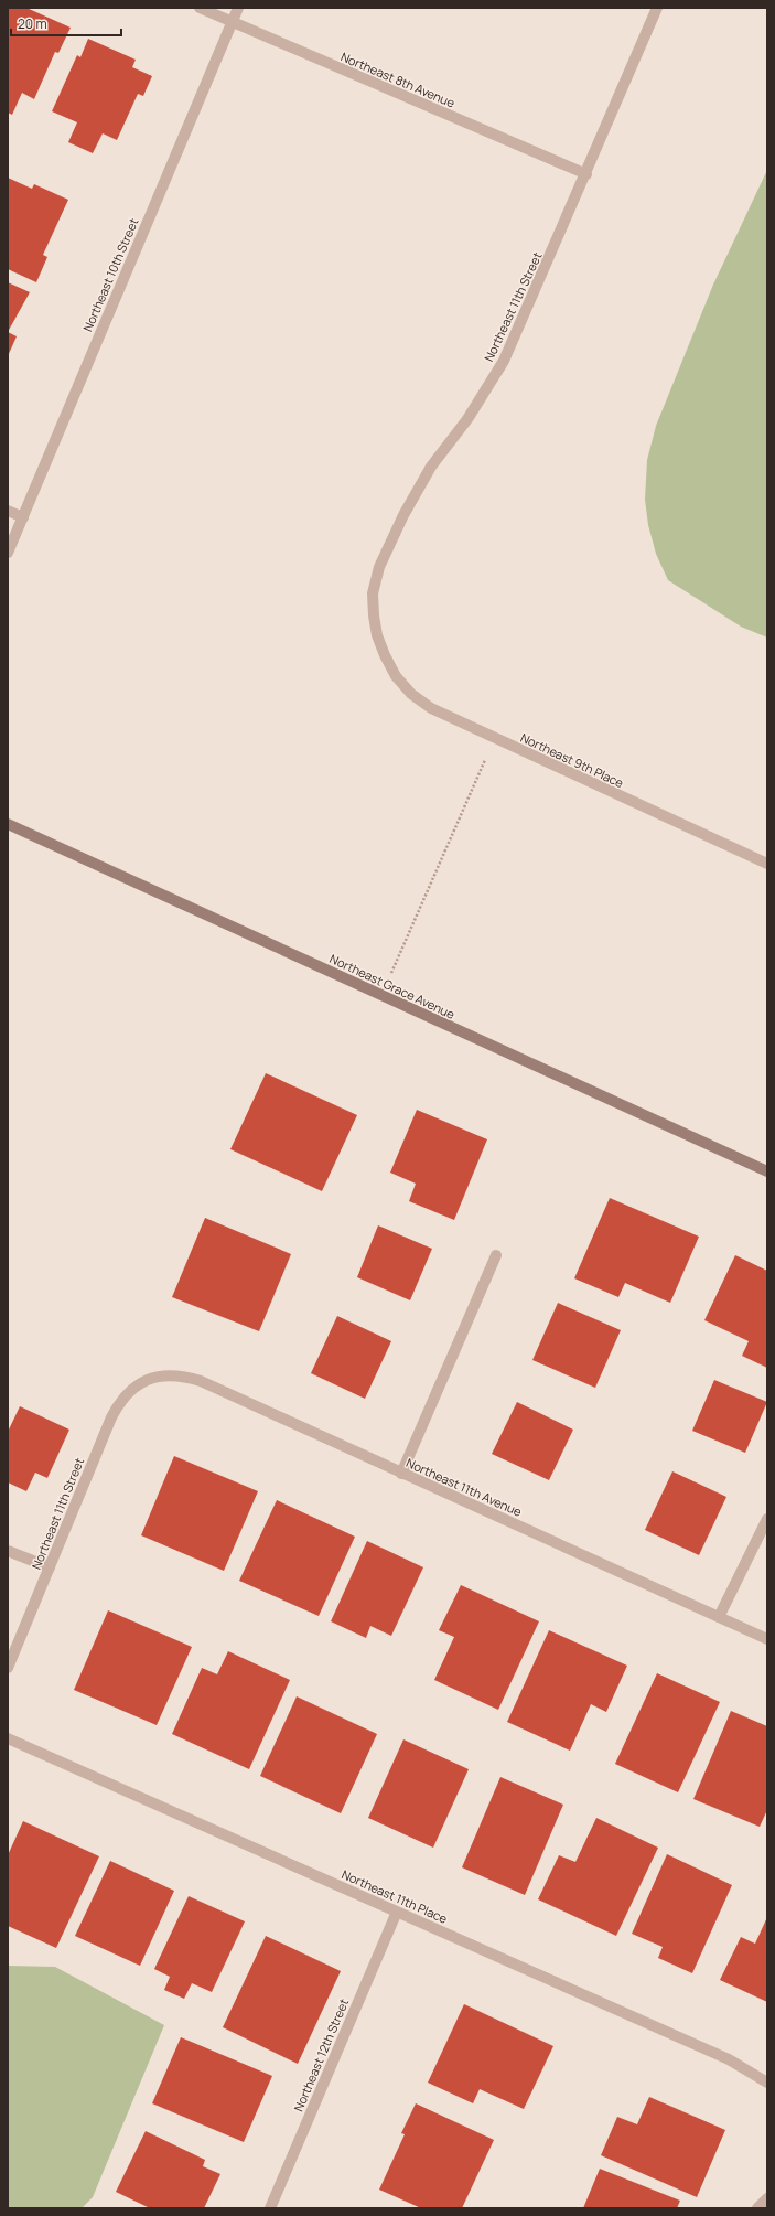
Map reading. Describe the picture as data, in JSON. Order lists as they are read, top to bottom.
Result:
{
  "streets": {
    "main road": ["Northeast Grace Avenue"],
    "street": [
      "Northeast 8th Avenue",
      "Northeast 10th Street",
      "Northeast 11th Street",
      "Northeast 9th Place",
      "Northeast 11th Avenue",
      "Northeast 11th Place",
      "Northeast 12th Street"
    ]
  },
  "crossings": [
    ["Northeast 8th Avenue", "Northeast 10th Street"],
    ["Northeast 8th Avenue", "Northeast 11th Street"],
    ["Northeast 11th Street", "Northeast 9th Place"],
    ["Northeast 11th Street", "Northeast 11th Avenue"],
    ["Northeast 11th Place", "Northeast 12th Street"]
  ],
  "scale_bar": "20 m"
}
